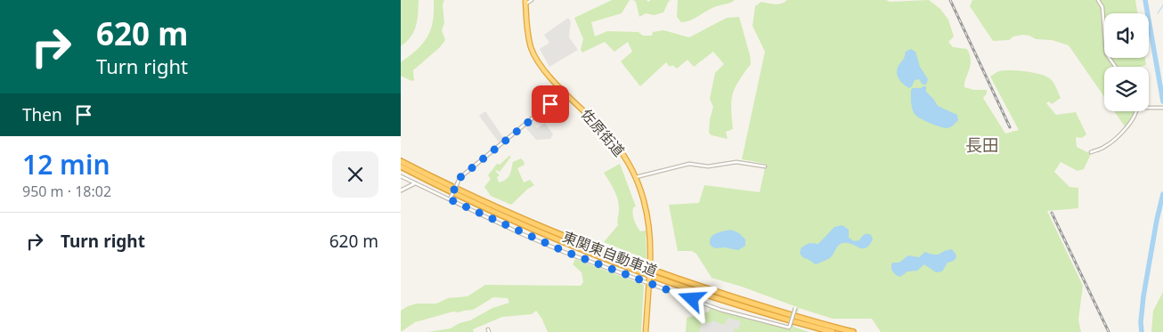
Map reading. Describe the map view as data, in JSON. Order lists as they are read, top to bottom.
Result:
{
  "streets": {
    "highway": ["佐原街道", "東関東自動車道"]
  },
  "districts": ["長田"],
  "page": {
    "turn": ["620 m", "Turn right"],
    "then": "Then",
    "heading": ["12 min", "950 m · 18:02"],
    "list": [
      {
        "name": "Turn right",
        "value": "620 m"
      }
    ]
  }
}
